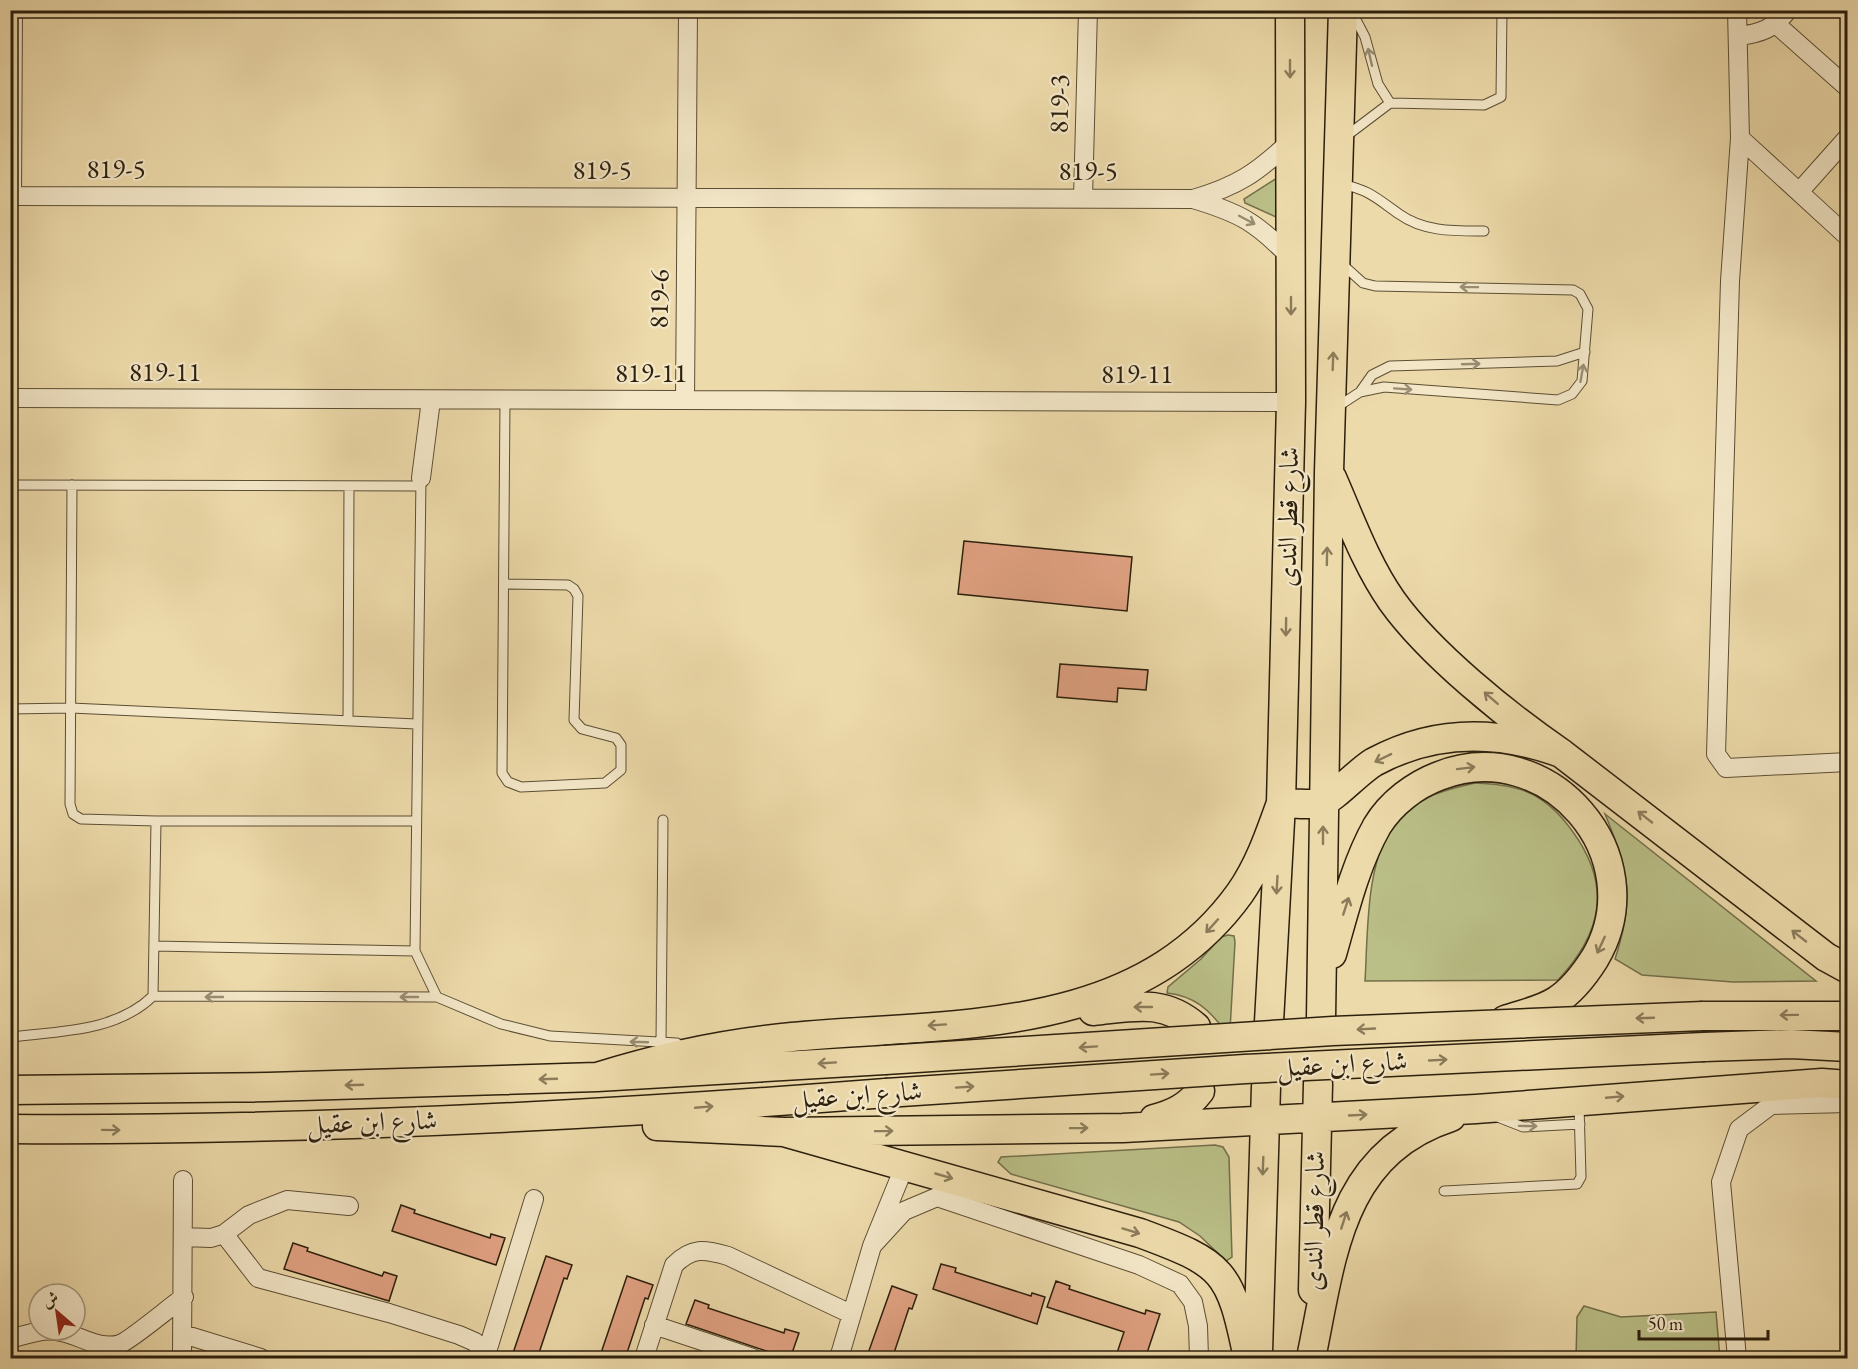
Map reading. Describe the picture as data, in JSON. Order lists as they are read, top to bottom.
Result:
{
  "streets": {
    "main road": ["شارع قطر الندى", "شارع ابن عقيل"],
    "street": [
      "819-3",
      "819-5",
      "819-6",
      "819-11"
    ]
  },
  "crossings": [
    ["819-3", "819-5"],
    ["819-5", "819-6"],
    ["819-5", "شارع قطر الندى"],
    ["819-6", "819-11"],
    ["819-11", "شارع قطر الندى"]
  ],
  "scale_bar": "50 m",
  "north": "top left"
}
